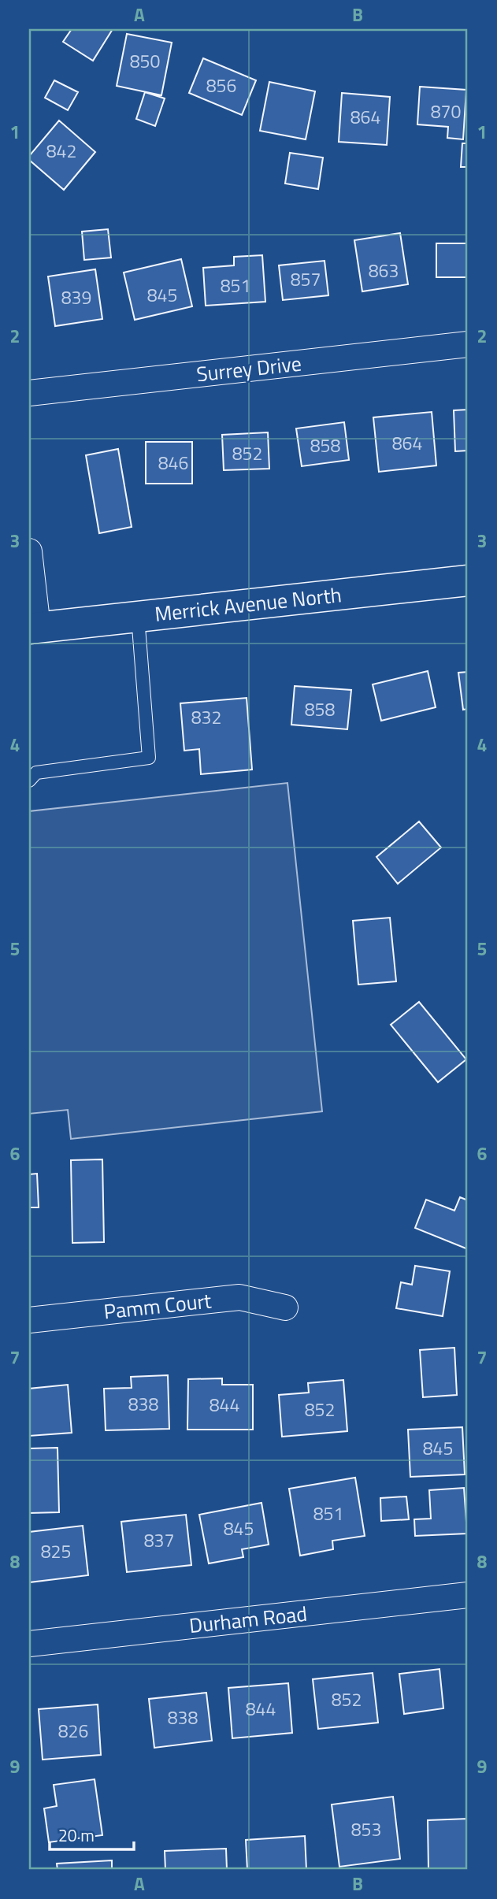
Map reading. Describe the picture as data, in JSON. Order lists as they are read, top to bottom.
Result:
{
  "streets": {
    "main road": ["Merrick Avenue North"],
    "street": ["Surrey Drive", "Pamm Court", "Durham Road"]
  },
  "house_numbers": [
    "850",
    "856",
    "870",
    "864",
    "842",
    "863",
    "857",
    "851",
    "845",
    "839",
    "864",
    "858",
    "852",
    "846",
    "858",
    "832",
    "838",
    "844",
    "852",
    "845",
    "851",
    "845",
    "837",
    "825",
    "852",
    "844",
    "838",
    "826",
    "853"
  ],
  "scale_bar": "20 m",
  "grid": {
    "columns": ["A", "B"],
    "rows": [
      "1",
      "2",
      "3",
      "4",
      "5",
      "6",
      "7",
      "8",
      "9"
    ]
  }
}
